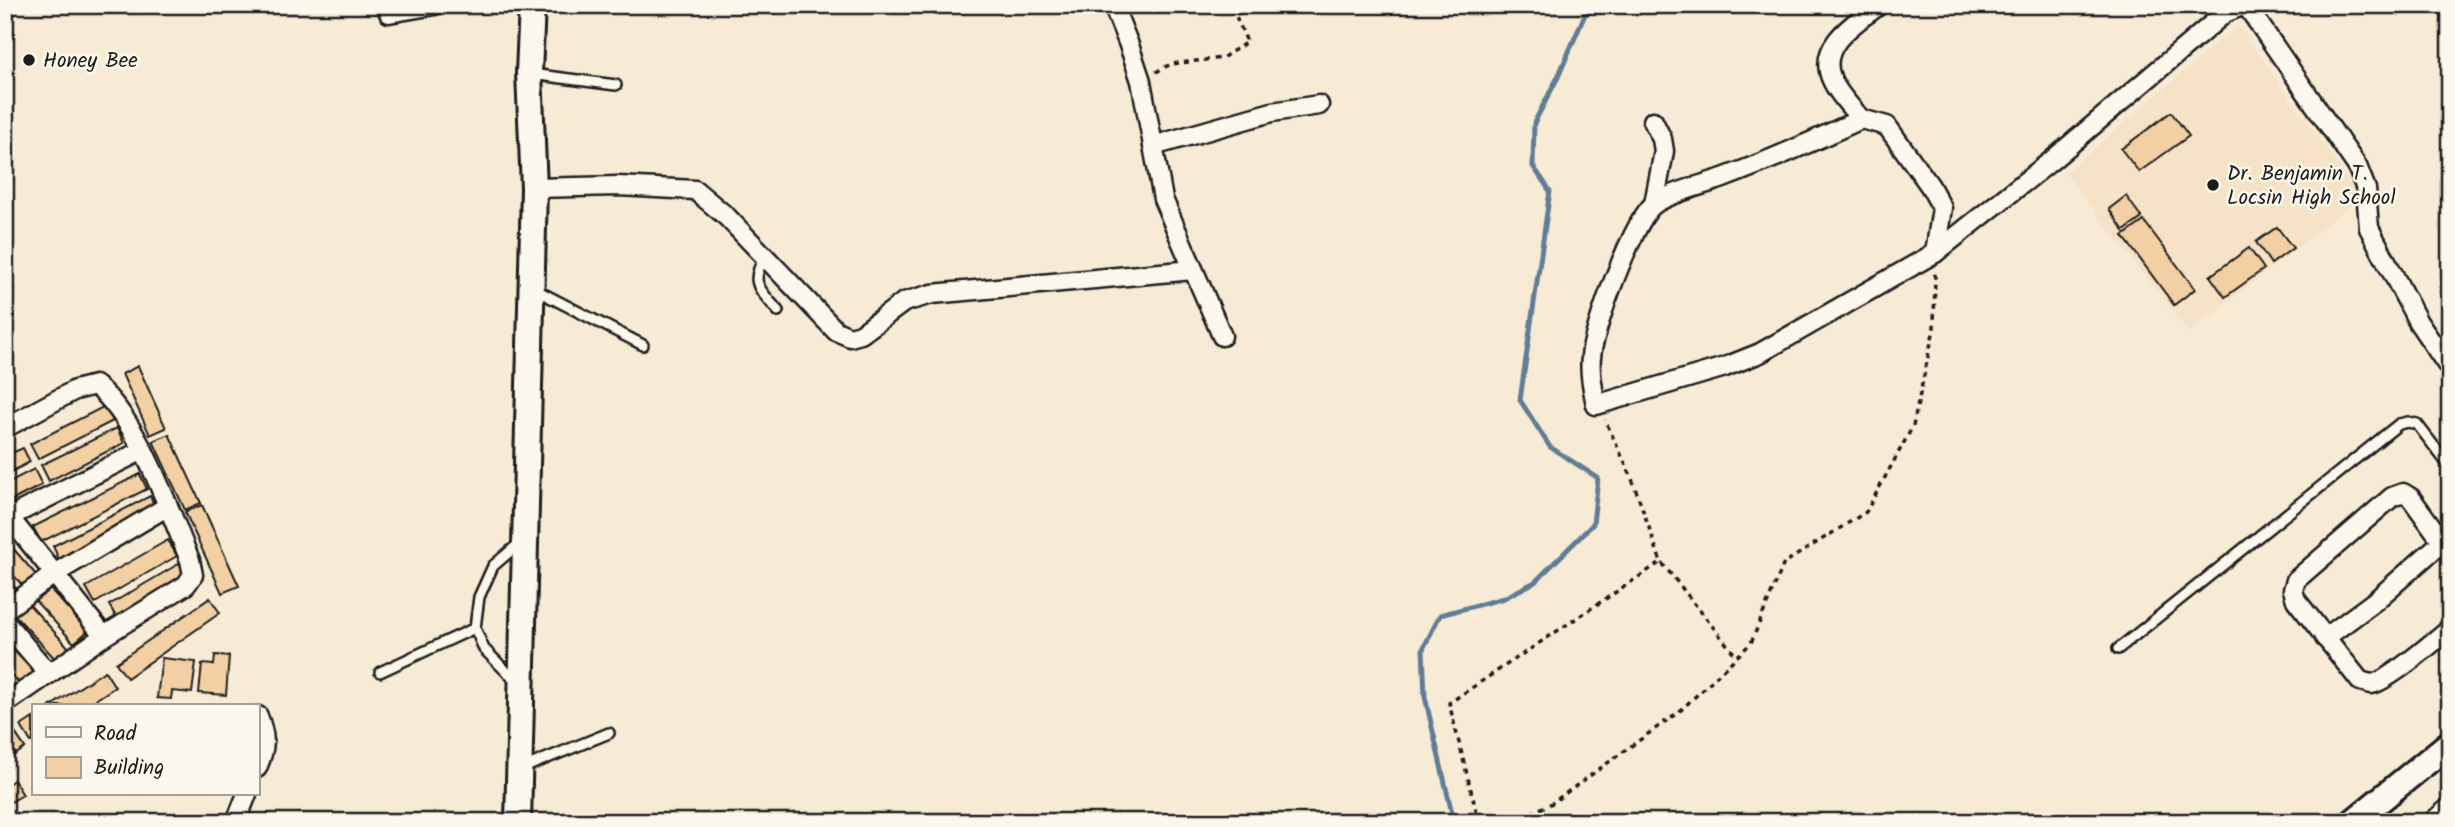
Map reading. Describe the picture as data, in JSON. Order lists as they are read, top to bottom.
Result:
{
  "places": ["Honey Bee", "Dr. Benjamin T. Locsin High School"],
  "legend": ["Road", "Building"]
}
